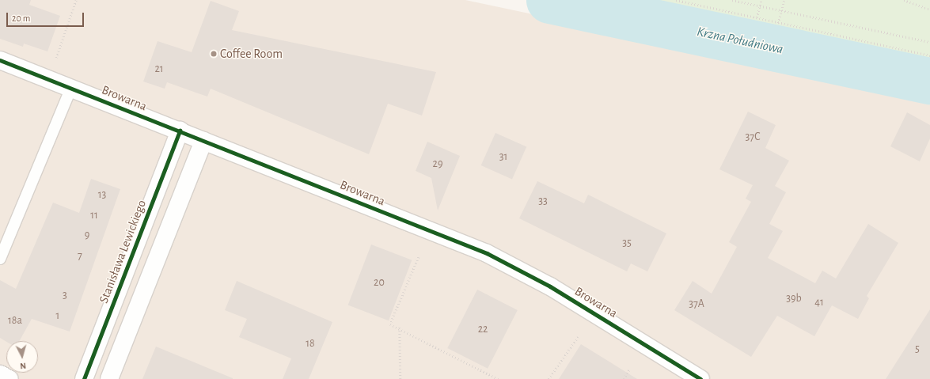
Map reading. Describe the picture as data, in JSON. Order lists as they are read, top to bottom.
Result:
{
  "streets": {
    "street": ["Browarna", "Stanisława Lewickiego"]
  },
  "crossings": [
    ["Browarna", "Stanisława Lewickiego"]
  ],
  "water": ["Krzna Południowa"],
  "places": ["Coffee Room"],
  "house_numbers": [
    "21",
    "37C",
    "31",
    "29",
    "13",
    "33",
    "11",
    "9",
    "35",
    "7",
    "20",
    "3",
    "39b",
    "41",
    "37A",
    "1",
    "18a",
    "22",
    "18",
    "5"
  ],
  "scale_bar": "20 m",
  "north": "bottom"
}
